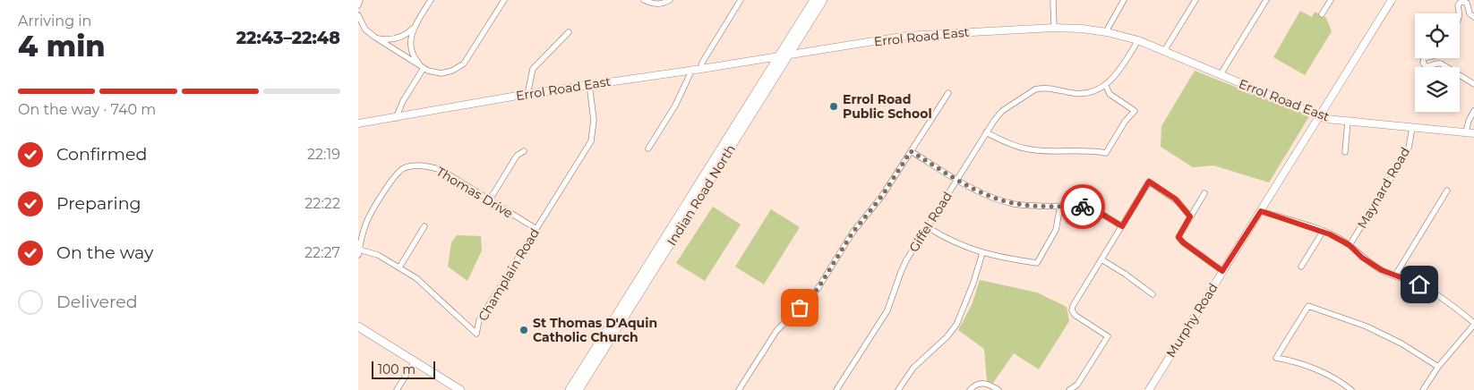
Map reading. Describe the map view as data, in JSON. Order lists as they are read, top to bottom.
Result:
{
  "streets": {
    "main road": ["Indian Road North"],
    "street": [
      "Errol Road East",
      "Maynard Road",
      "Thomas Drive",
      "Giffel Road",
      "Champlain Road",
      "Murphy Road"
    ]
  },
  "crossings": [
    ["Errol Road East", "Maynard Road"],
    ["Errol Road East", "Indian Road North"],
    ["Errol Road East", "Champlain Road"],
    ["Errol Road East", "Murphy Road"],
    ["Thomas Drive", "Champlain Road"]
  ],
  "places": ["Errol Road Public School", "St Thomas D'Aquin Catholic Church"],
  "scale_bar": "100 m",
  "page": {
    "heading": ["4 min", "Arriving in", "22:43–22:48"],
    "bar": "On the way · 740 m",
    "list": [
      ["Confirmed", "22:19"],
      ["Preparing", "22:22"],
      ["On the way", "22:27"],
      "Delivered"
    ],
    "scale": "100 m"
  }
}
